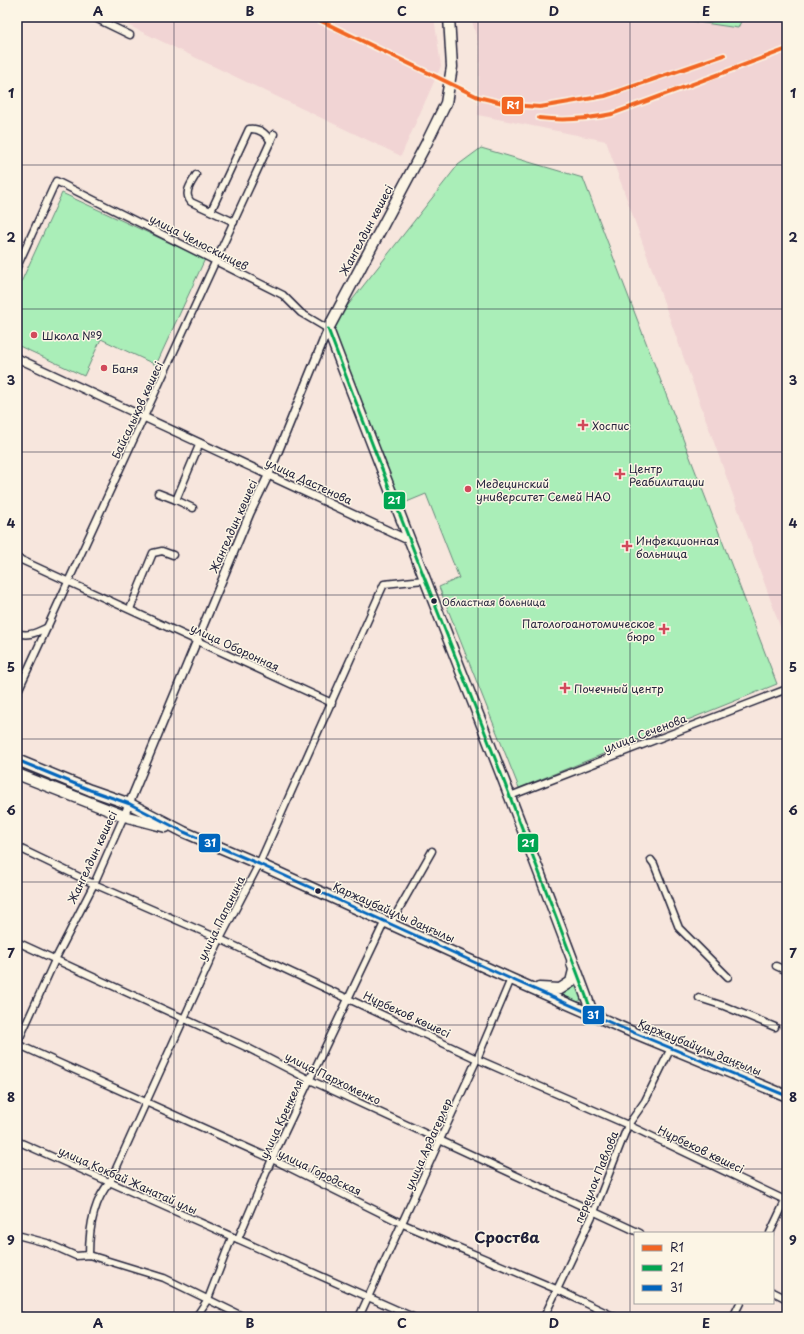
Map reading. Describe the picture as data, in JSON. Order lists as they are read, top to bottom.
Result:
{
  "streets": {
    "highway": ["Жангелдин көшесі", "Қаржаубайұлы даңғылы"],
    "street": [
      "улица Челюскинцев",
      "Байсалықов көшесі",
      "улица Дастенова",
      "улица Оборонная",
      "улица Сеченова",
      "улица Папанина",
      "Нұрбеков көшесі",
      "улица Пархоменко",
      "улица Кренкеля",
      "улица Ардагерлер",
      "улица Городская",
      "переулок Павлова",
      "улица Кокбай Жанатай улы"
    ]
  },
  "crossings": [
    ["Жангелдин көшесі", "улица Челюскинцев"],
    ["Жангелдин көшесі", "улица Дастенова"],
    ["Жангелдин көшесі", "улица Оборонная"],
    ["Жангелдин көшесі", "Қаржаубайұлы даңғылы"],
    ["Жангелдин көшесі", "Нұрбеков көшесі"],
    ["Жангелдин көшесі", "улица Пархоменко"],
    ["Жангелдин көшесі", "улица Городская"],
    ["улица Челюскинцев", "Байсалықов көшесі"],
    ["Байсалықов көшесі", "улица Дастенова"],
    ["Байсалықов көшесі", "улица Оборонная"],
    ["улица Оборонная", "улица Папанина"],
    ["Қаржаубайұлы даңғылы", "улица Папанина"],
    ["Қаржаубайұлы даңғылы", "улица Кренкеля"],
    ["Қаржаубайұлы даңғылы", "улица Ардагерлер"],
    ["Қаржаубайұлы даңғылы", "переулок Павлова"],
    ["улица Папанина", "Нұрбеков көшесі"],
    ["улица Папанина", "улица Пархоменко"],
    ["улица Папанина", "улица Городская"],
    ["улица Папанина", "улица Кокбай Жанатай улы"],
    ["Нұрбеков көшесі", "улица Кренкеля"],
    ["Нұрбеков көшесі", "улица Ардагерлер"],
    ["Нұрбеков көшесі", "переулок Павлова"],
    ["улица Пархоменко", "улица Кренкеля"],
    ["улица Пархоменко", "улица Ардагерлер"],
    ["улица Пархоменко", "переулок Павлова"],
    ["улица Кренкеля", "улица Городская"],
    ["улица Кренкеля", "улица Кокбай Жанатай улы"],
    ["улица Ардагерлер", "улица Городская"],
    ["улица Ардагерлер", "улица Кокбай Жанатай улы"],
    ["улица Городская", "переулок Павлова"]
  ],
  "districts": ["Сроства"],
  "places": {
    "other": [
      "Школа №9",
      "Баня",
      "Медецинский университет Семей НАО",
      "Областная больница"
    ],
    "health": [
      "Хоспис",
      "Центр Реабилитации",
      "Инфекционная больница",
      "Патологоанотомическое бюро",
      "Почечный центр"
    ]
  },
  "lines": ["transit line R1", "transit line 21", "transit line 31"],
  "legend": ["R1", "21", "31"],
  "grid": {
    "columns": [
      "A",
      "B",
      "C",
      "D",
      "E"
    ],
    "rows": [
      "1",
      "2",
      "3",
      "4",
      "5",
      "6",
      "7",
      "8",
      "9"
    ]
  }
}
